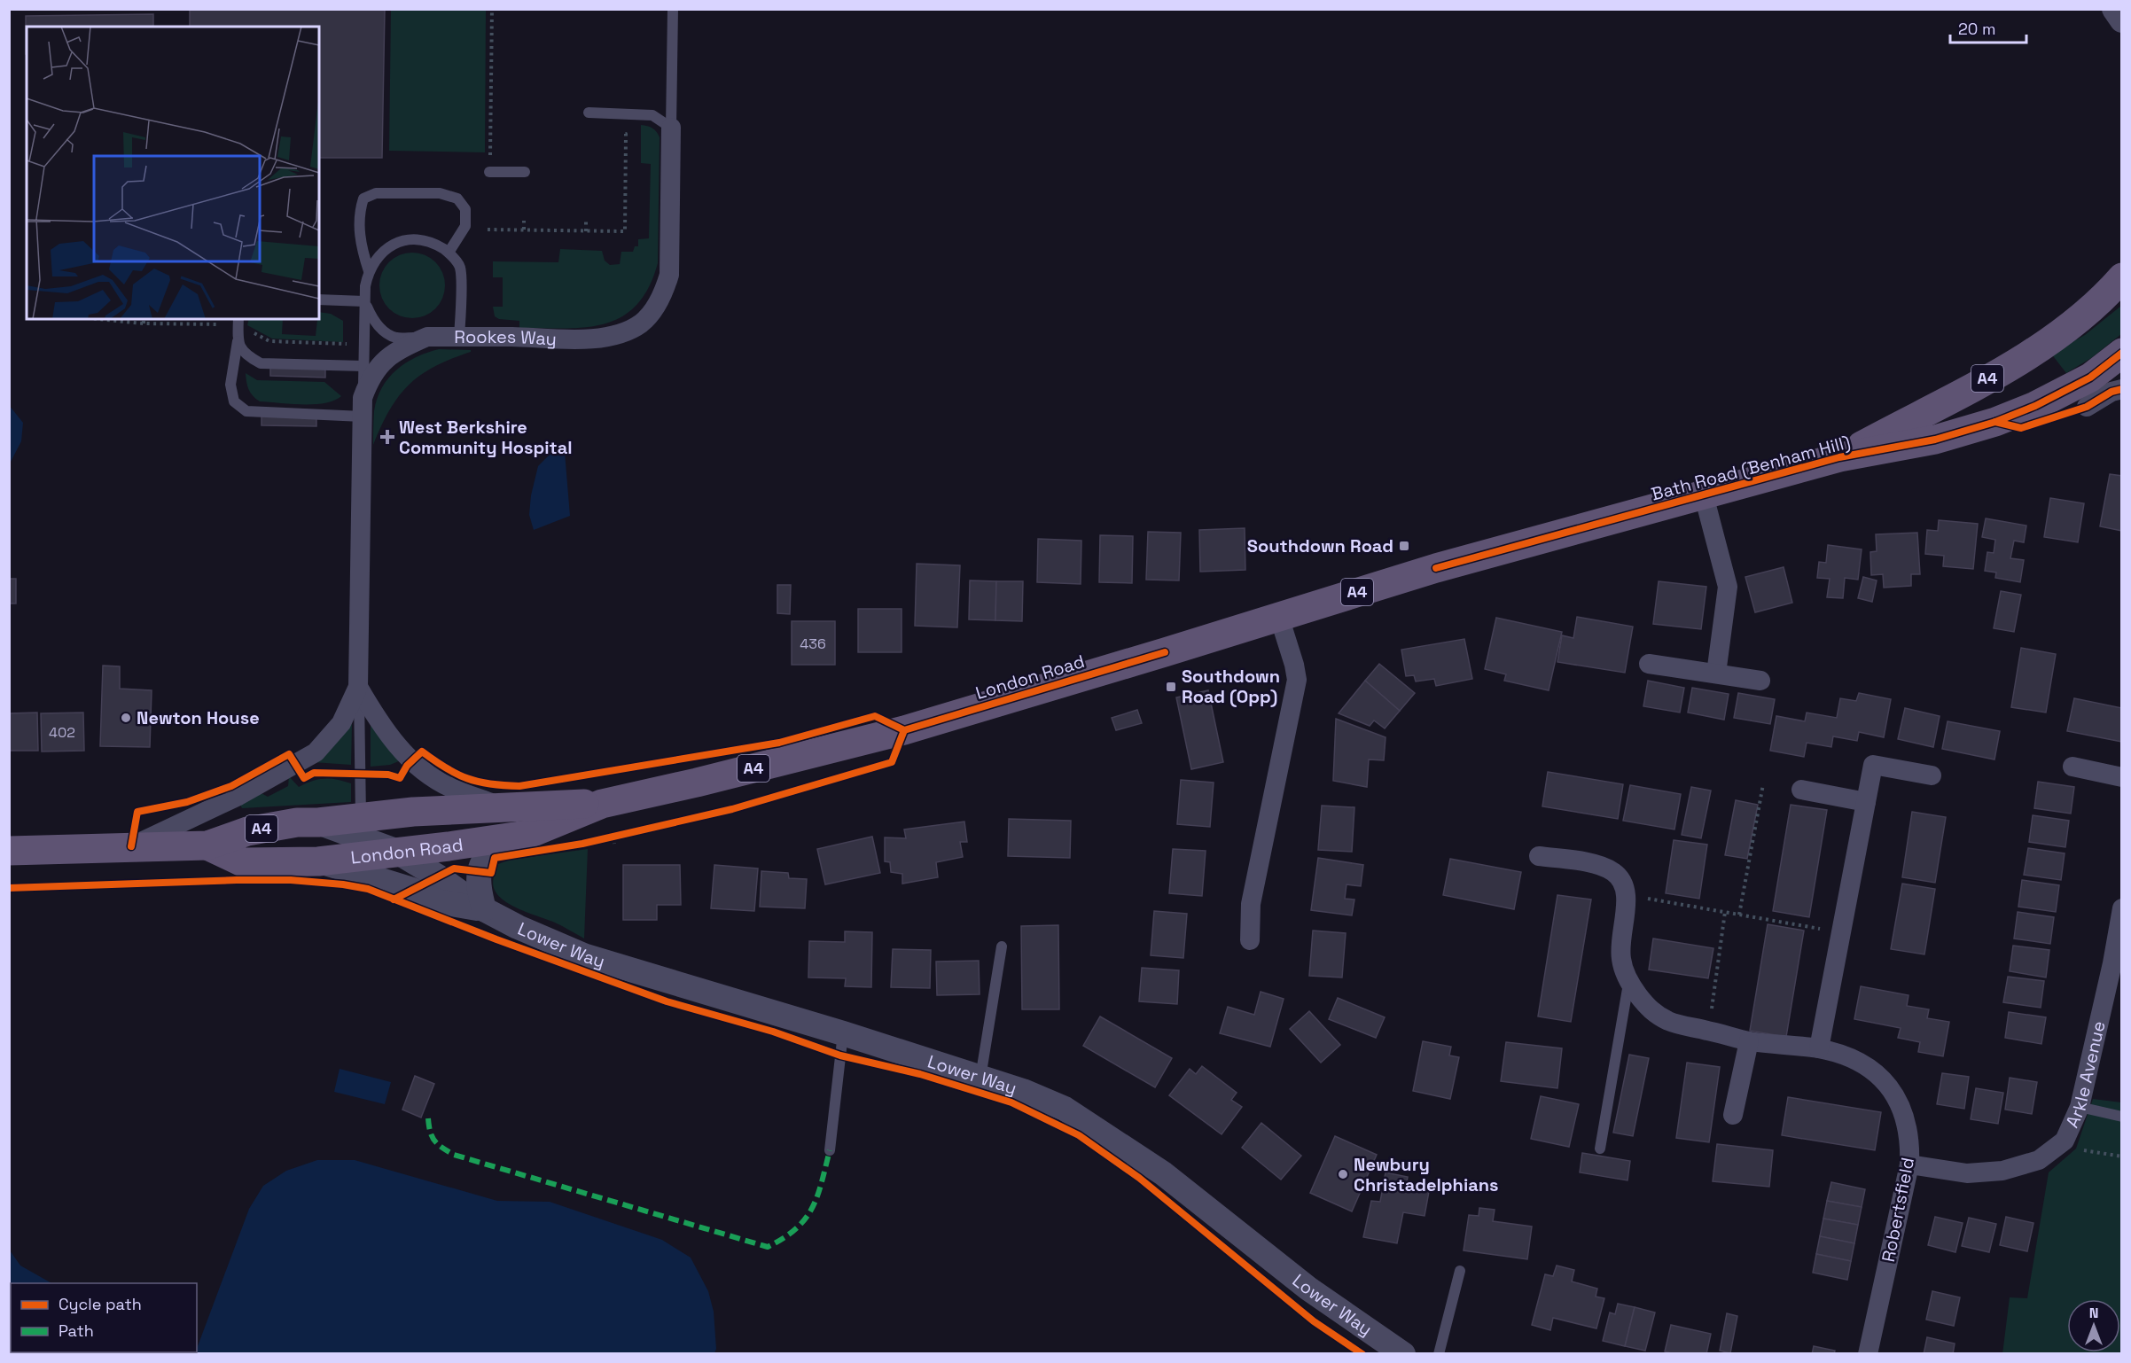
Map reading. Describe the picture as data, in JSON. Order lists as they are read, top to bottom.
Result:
{
  "streets": {
    "main road": ["A4", "Bath Road (Benham Hill)", "London Road"],
    "street": [
      "Rookes Way",
      "Lower Way",
      "Arkle Avenue",
      "Robertsfield"
    ]
  },
  "crossings": [
    ["Rookes Way", "London Road"],
    ["Bath Road (Benham Hill)", "London Road"],
    ["London Road", "Lower Way"],
    ["Arkle Avenue", "Robertsfield"]
  ],
  "places": {
    "health": ["West Berkshire Community Hospital"],
    "transit": ["Southdown Road", "Southdown Road (Opp)"],
    "other": ["Newton House", "Newbury Christadelphians"]
  },
  "house_numbers": ["436", "402"],
  "legend": ["Cycle path", "Path"],
  "scale_bar": "20 m",
  "north": "top"
}
